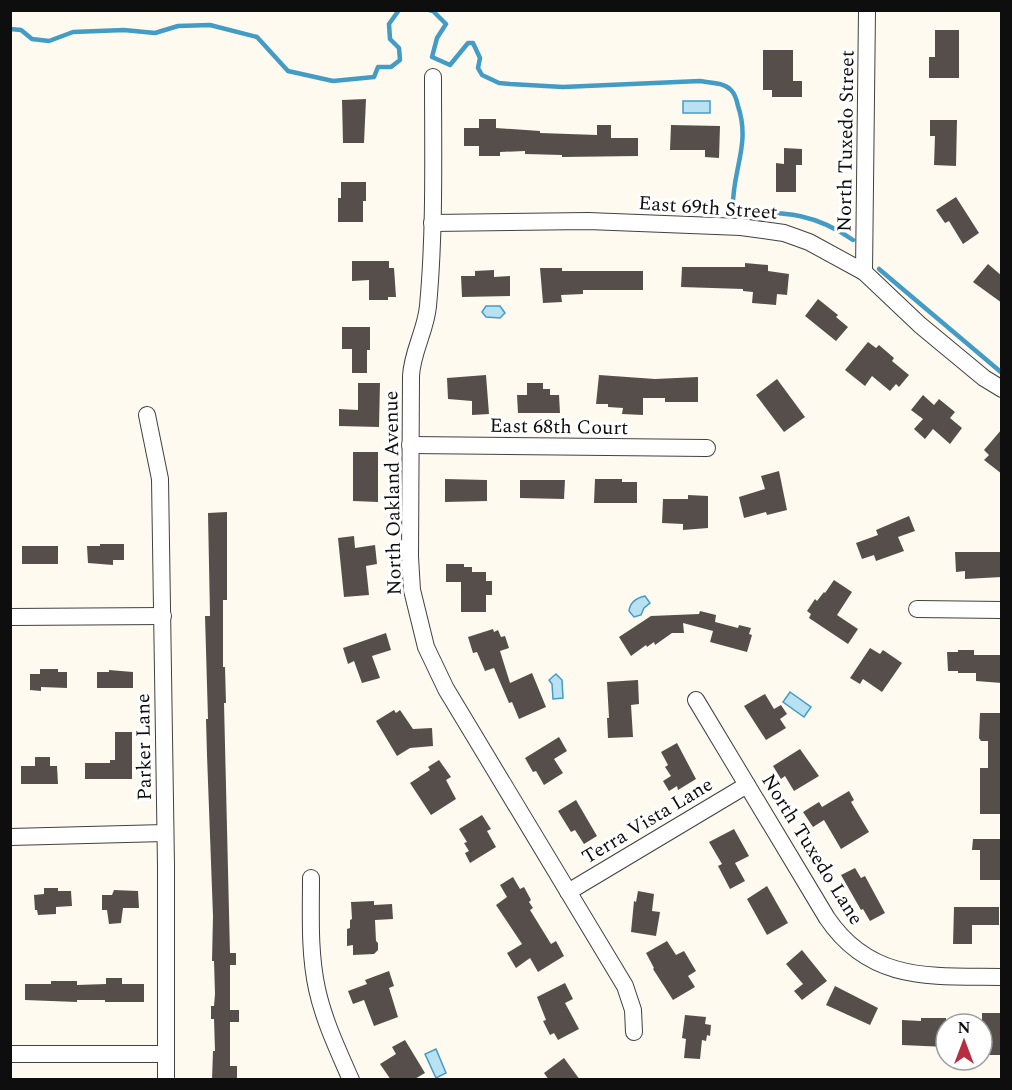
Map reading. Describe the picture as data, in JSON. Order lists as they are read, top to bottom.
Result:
{
  "streets": {
    "street": [
      "North Tuxedo Street",
      "East 69th Street",
      "East 68th Court",
      "North Oakland Avenue",
      "Parker Lane",
      "Terra Vista Lane",
      "North Tuxedo Lane"
    ]
  },
  "crossings": [
    ["North Tuxedo Street", "East 69th Street"],
    ["East 69th Street", "North Oakland Avenue"],
    ["East 68th Court", "North Oakland Avenue"],
    ["North Oakland Avenue", "Terra Vista Lane"],
    ["Terra Vista Lane", "North Tuxedo Lane"]
  ],
  "north": "top"
}
